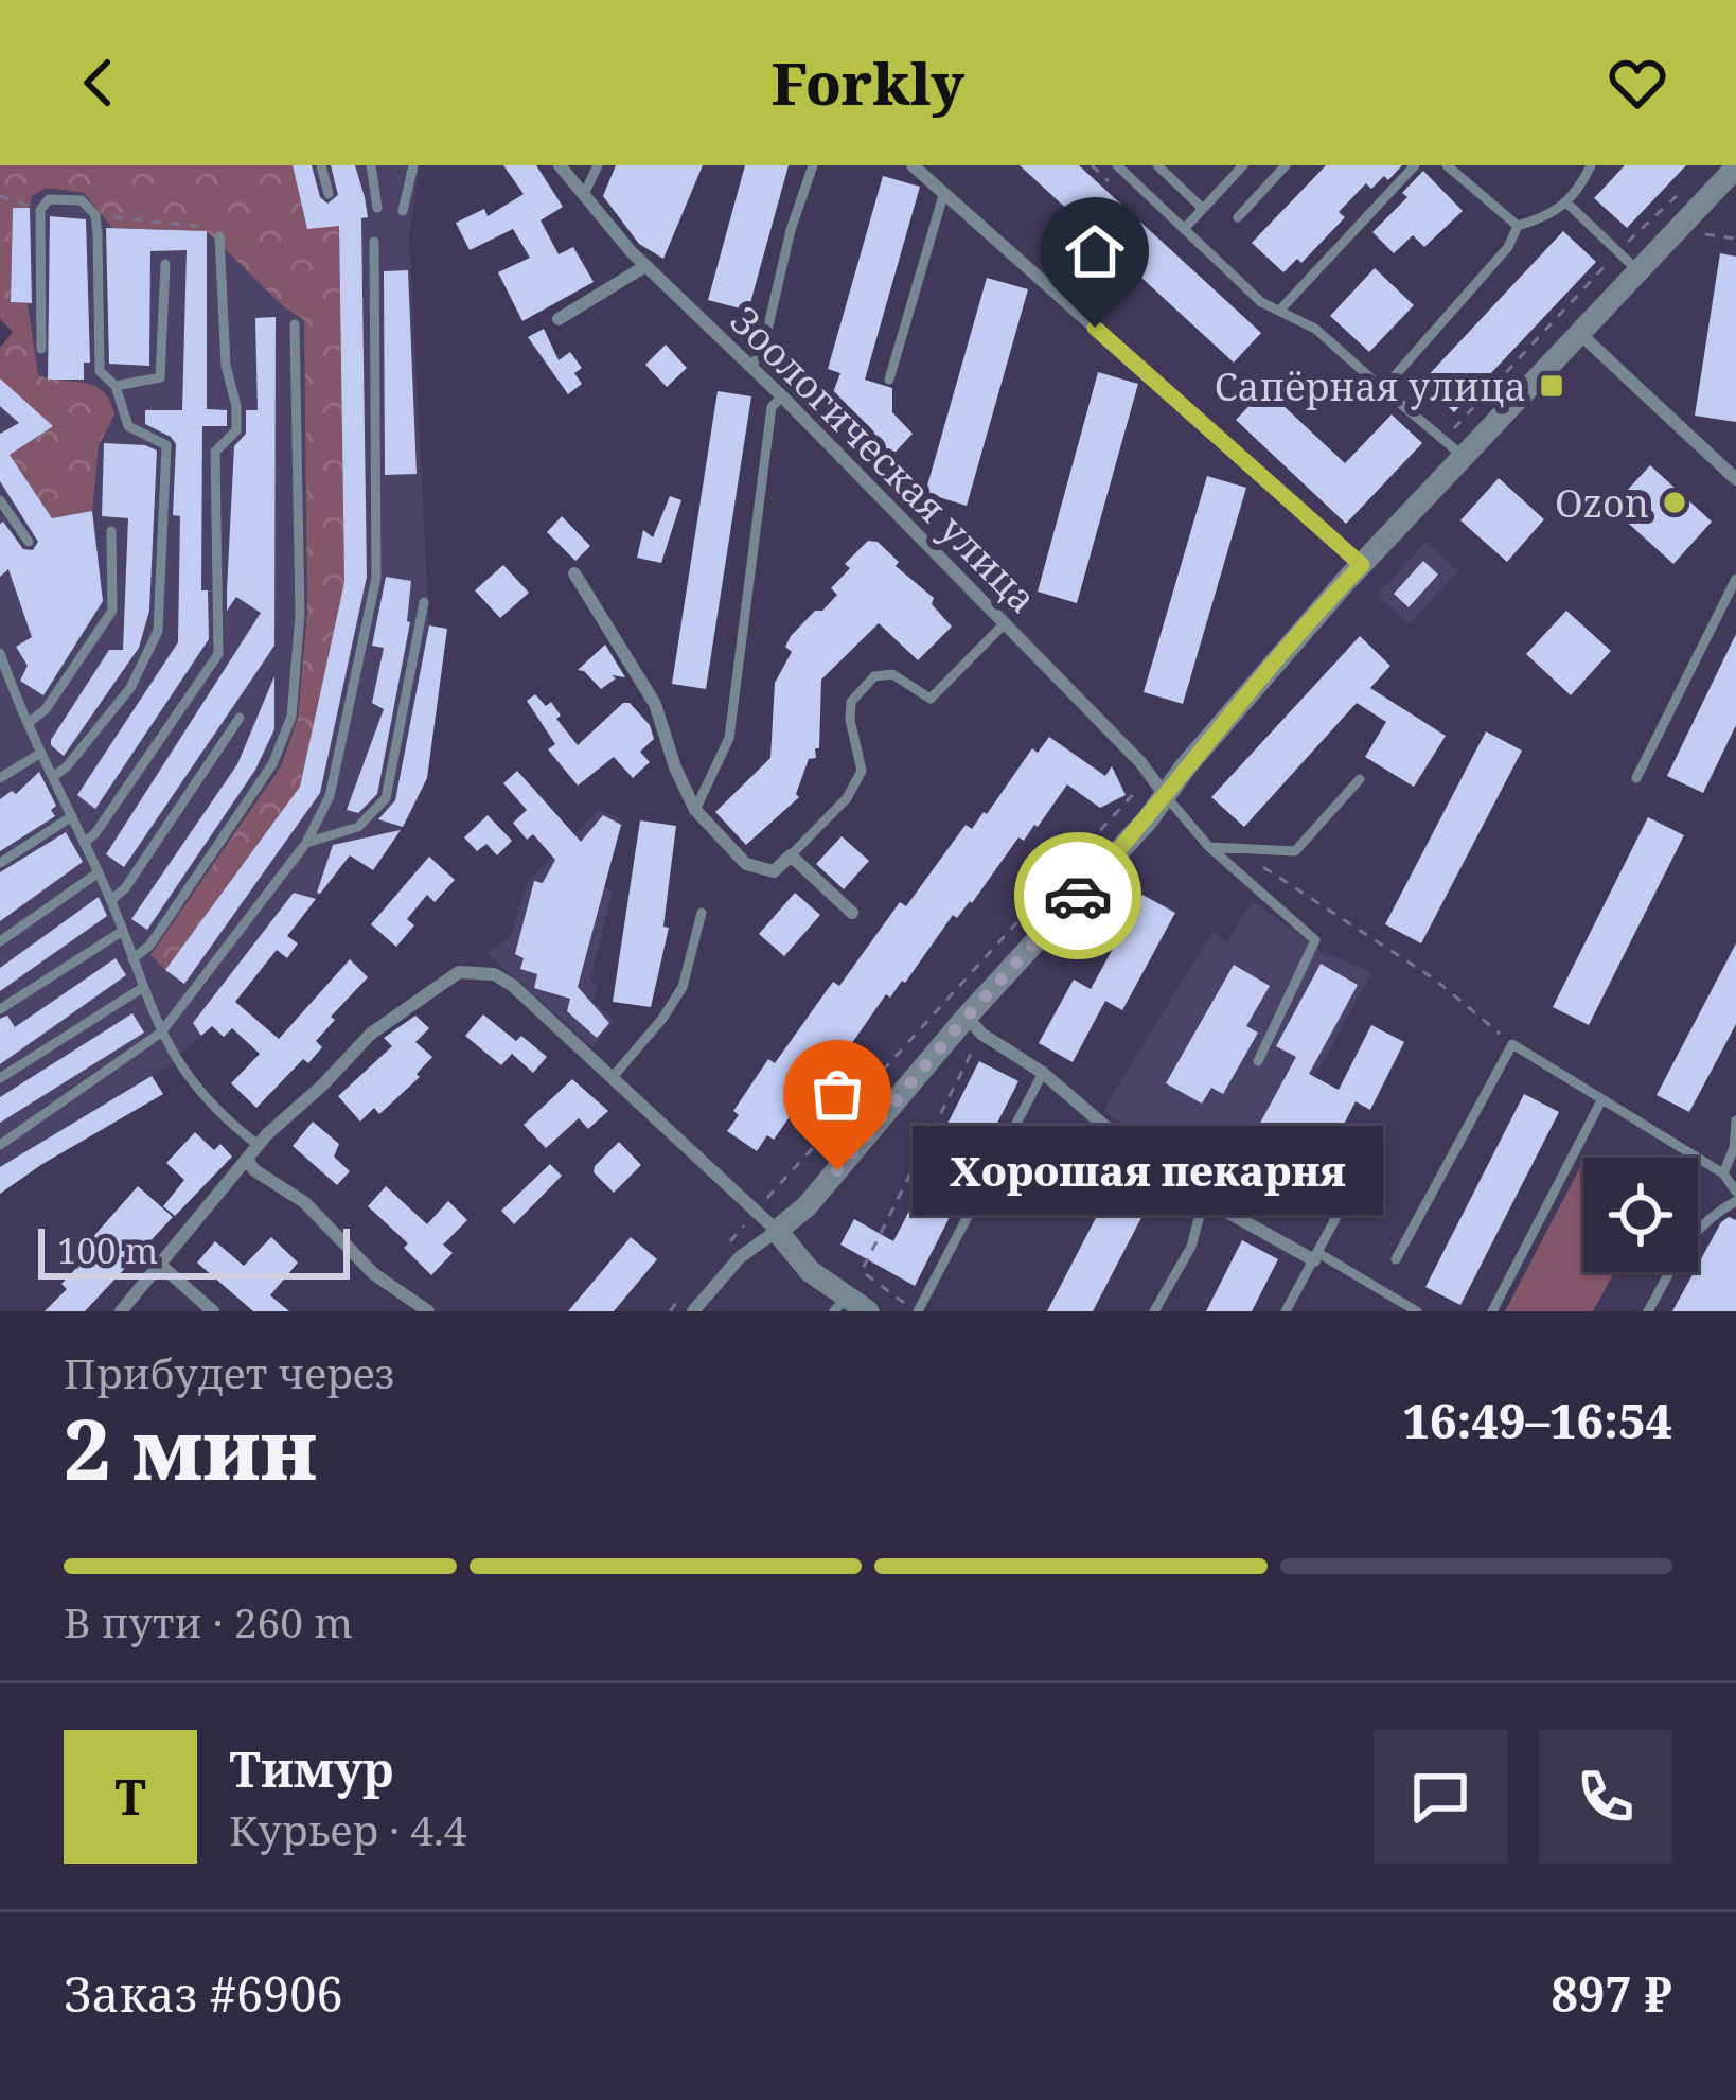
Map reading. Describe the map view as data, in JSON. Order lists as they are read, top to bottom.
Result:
{
  "streets": {
    "street": ["Зоологическая улица"]
  },
  "places": {
    "transit": ["Сапёрная улица"],
    "other": ["Ozon", "Хорошая пекарня"]
  },
  "scale_bar": "100 m",
  "page": {
    "header": "Forkly",
    "bubble": "Хорошая пекарня",
    "scale": "100 m",
    "heading": ["2 мин", "Прибудет через", "16:49–16:54"],
    "panel": [
      "Тимур",
      "Курьер · 4.4",
      "Заказ #6906",
      "897 ₽"
    ],
    "bar": "В пути · 260 m",
    "round": "Т"
  }
}
